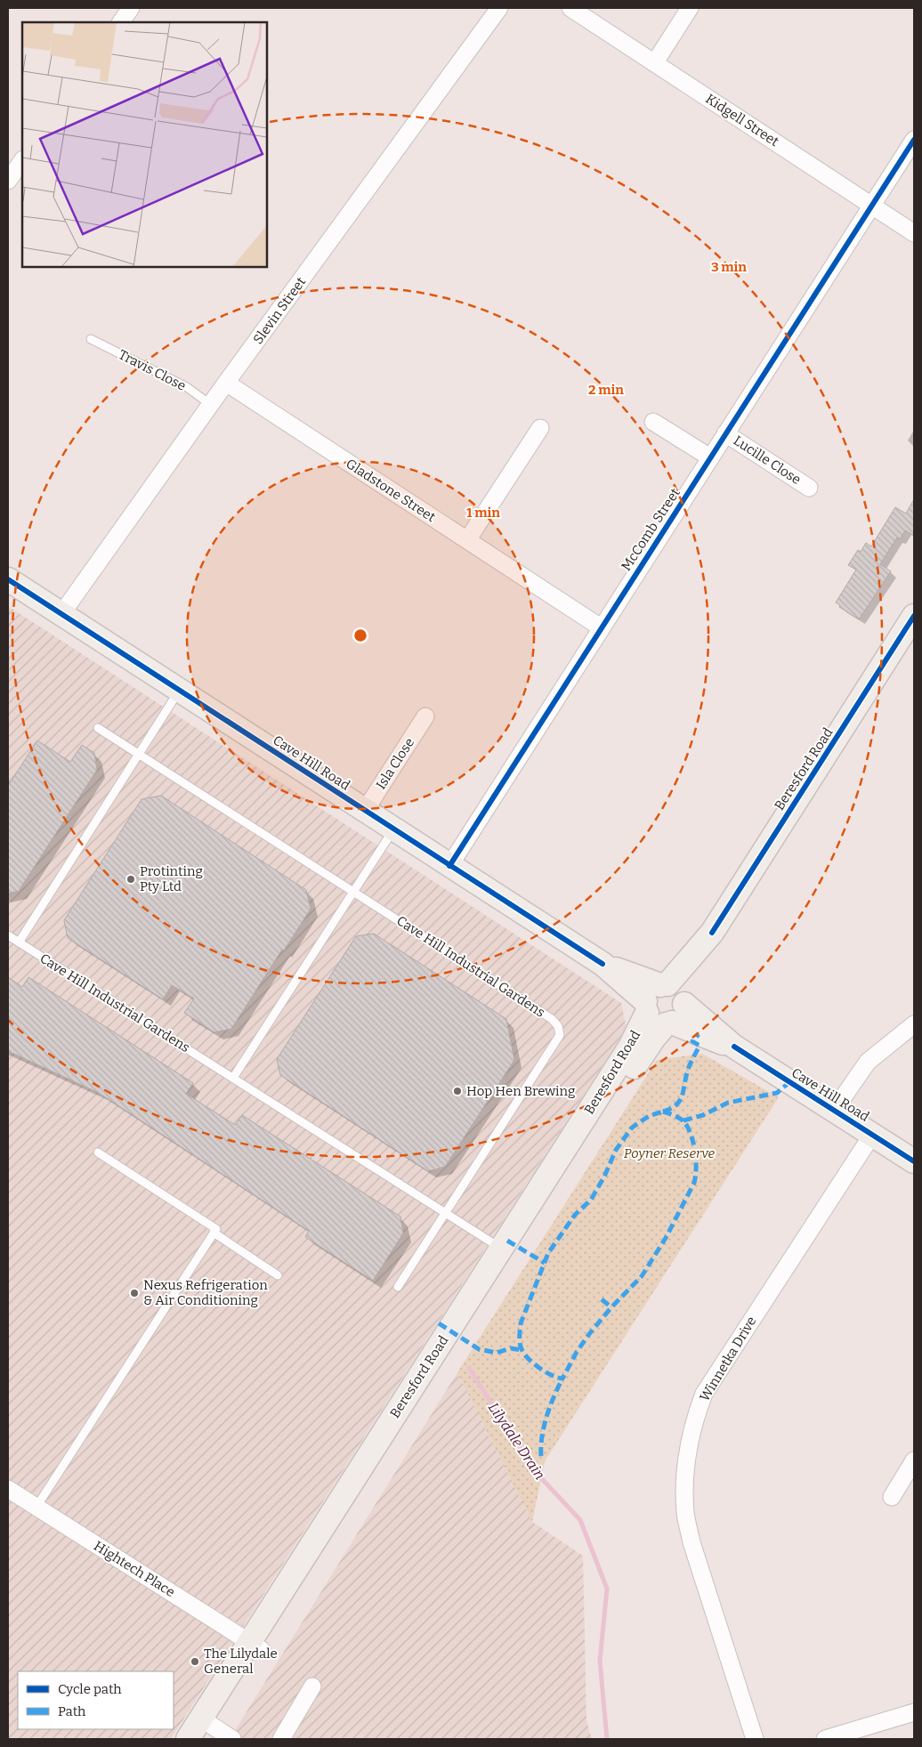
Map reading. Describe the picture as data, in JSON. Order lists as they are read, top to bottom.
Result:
{
  "streets": {
    "main road": ["Cave Hill Road", "Beresford Road"],
    "street": [
      "Kidgell Street",
      "Slevin Street",
      "Lucille Close",
      "Gladstone Street",
      "McComb Street",
      "Isla Close",
      "Winnetka Drive",
      "Hightech Place"
    ],
    "lane": ["Travis Close", "Cave Hill Industrial Gardens"]
  },
  "crossings": [
    ["Kidgell Street", "McComb Street"],
    ["Slevin Street", "Travis Close"],
    ["Slevin Street", "Gladstone Street"],
    ["Slevin Street", "Cave Hill Road"],
    ["Lucille Close", "McComb Street"],
    ["Gladstone Street", "McComb Street"],
    ["McComb Street", "Cave Hill Road"],
    ["Cave Hill Road", "Isla Close"],
    ["Cave Hill Road", "Beresford Road"],
    ["Cave Hill Road", "Winnetka Drive"],
    ["Beresford Road", "Cave Hill Industrial Gardens"],
    ["Beresford Road", "Hightech Place"]
  ],
  "water": ["Lilydale Drain"],
  "parks": ["Poyner Reserve"],
  "places": [
    "Protinting Pty Ltd",
    "Hop Hen Brewing",
    "Nexus Refrigeration & Air Conditioning",
    "The Lilydale General"
  ],
  "legend": ["Cycle path", "Path"],
  "rings": ["3 min", "2 min", "1 min"]
}
